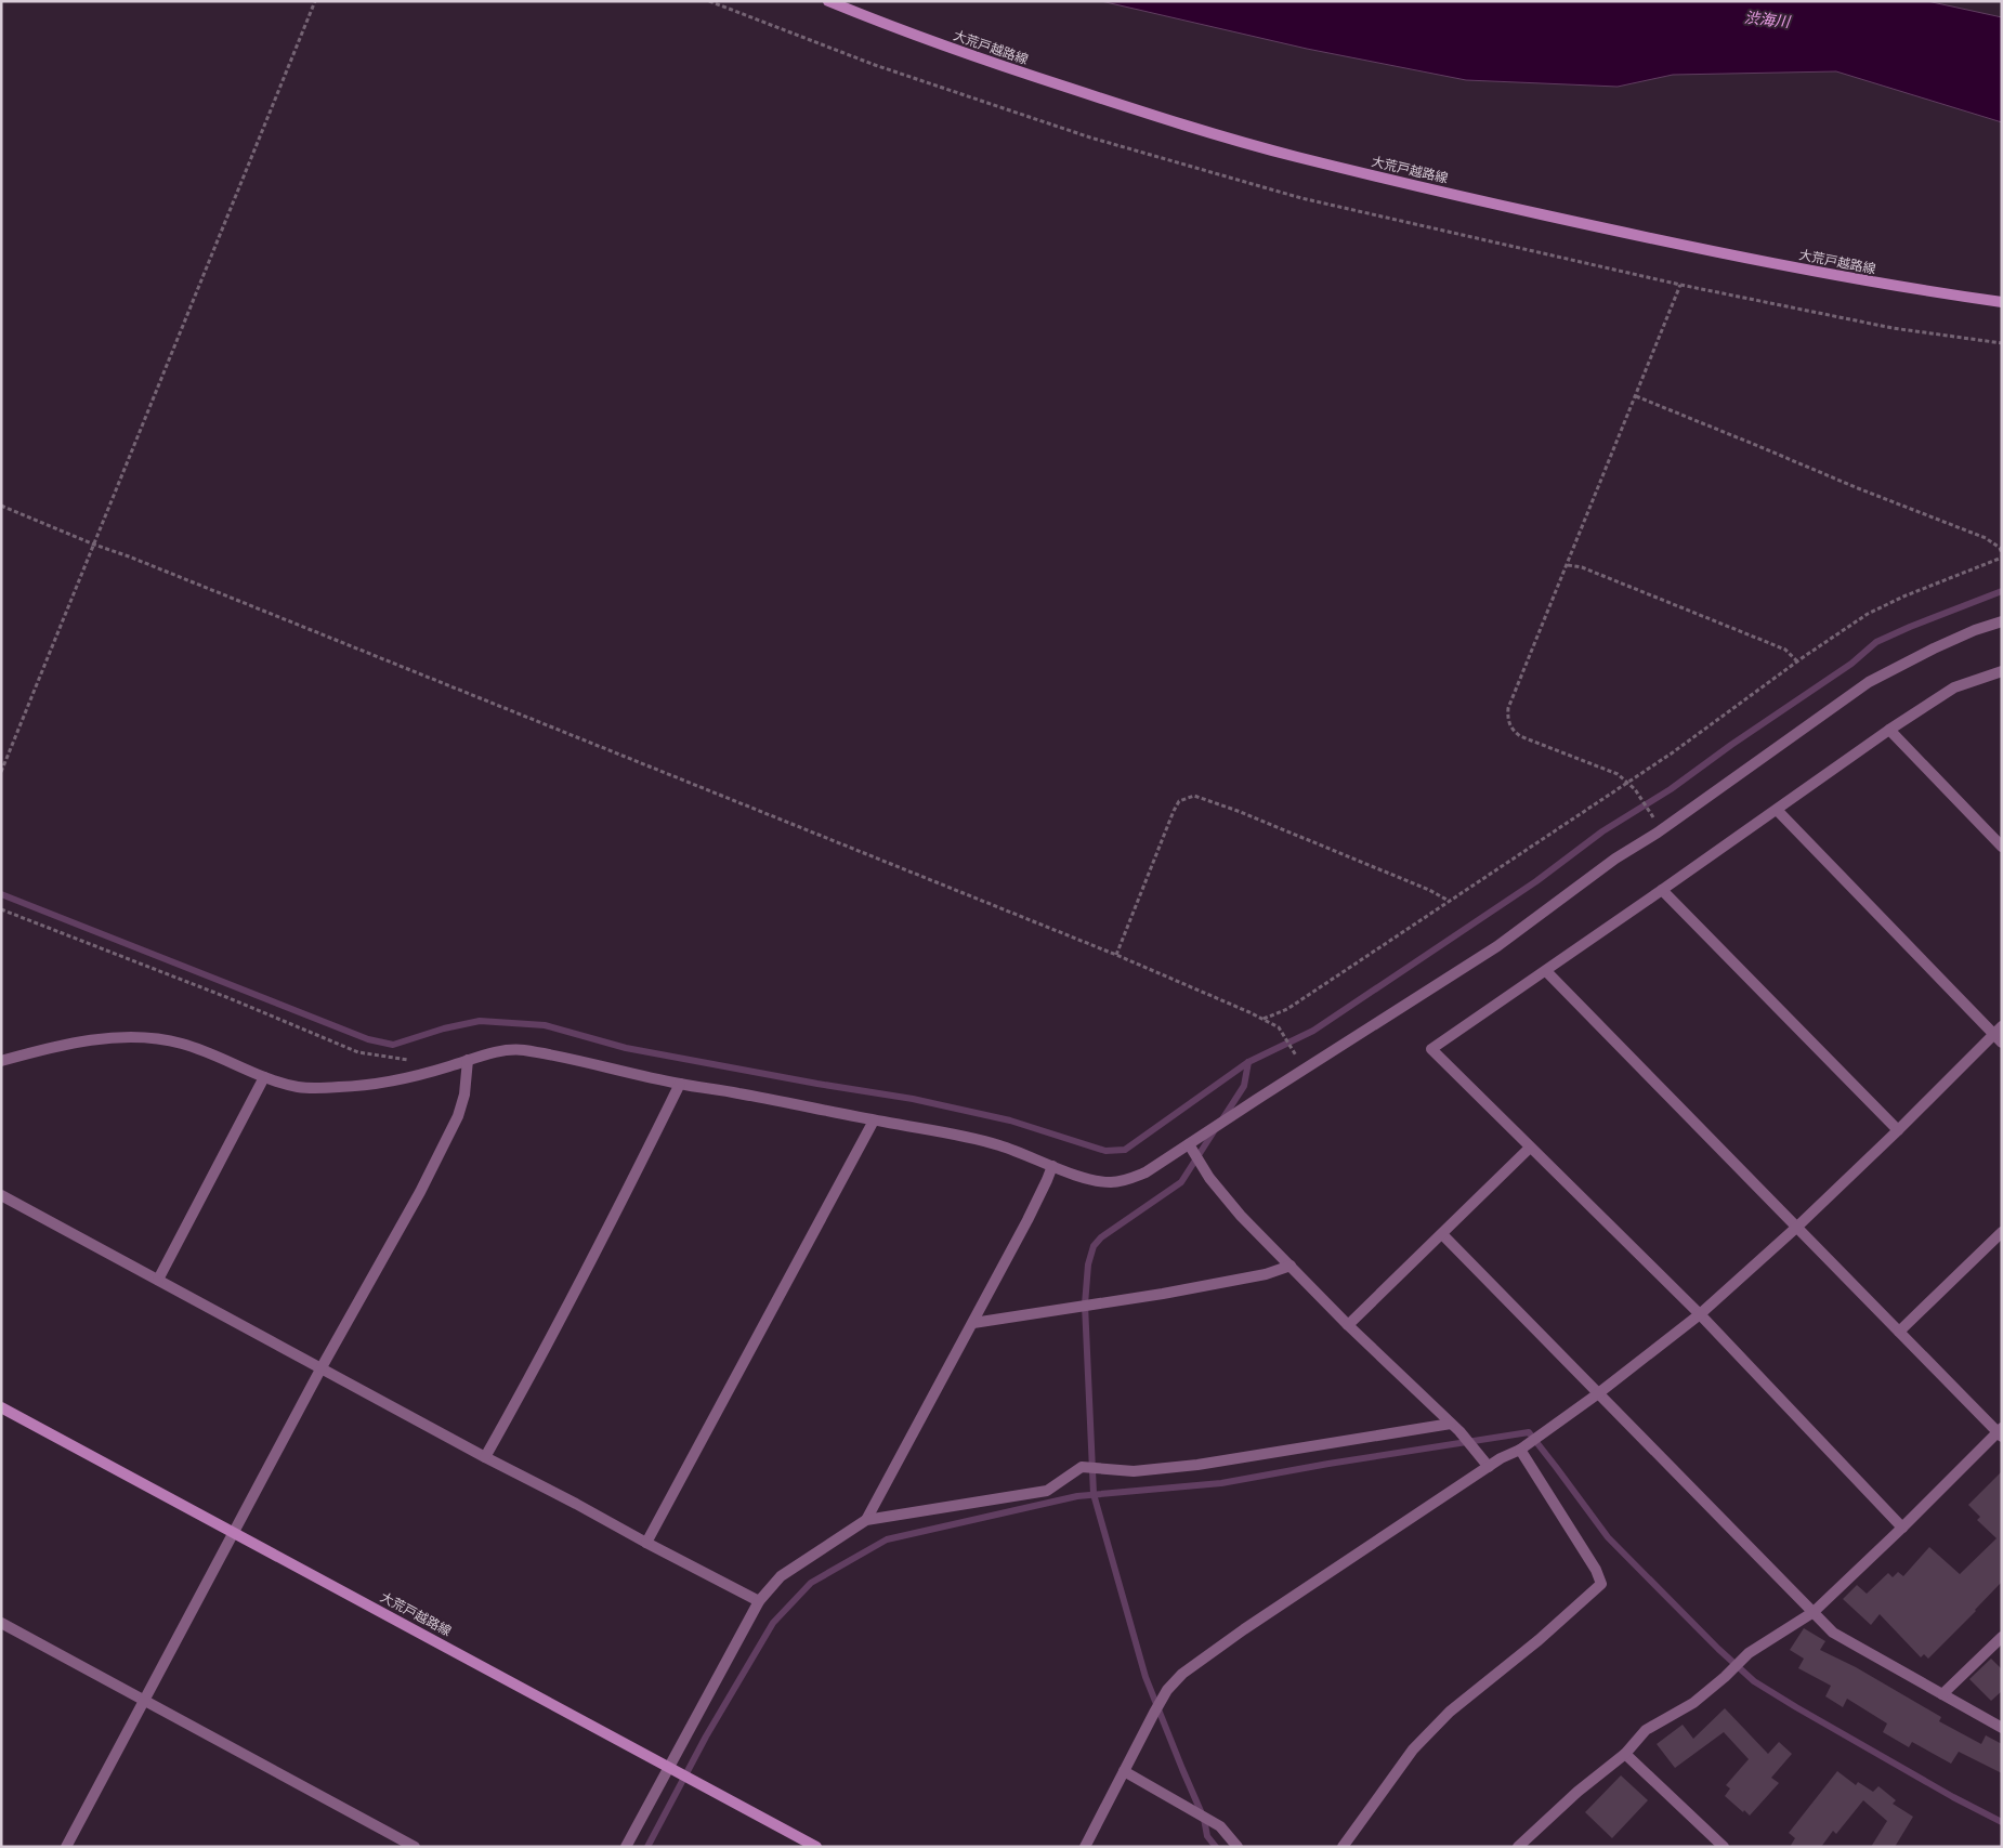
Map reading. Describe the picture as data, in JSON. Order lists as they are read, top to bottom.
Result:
{
  "streets": {
    "main road": ["大荒戸越路線"]
  },
  "water": ["渋海川"]
}
